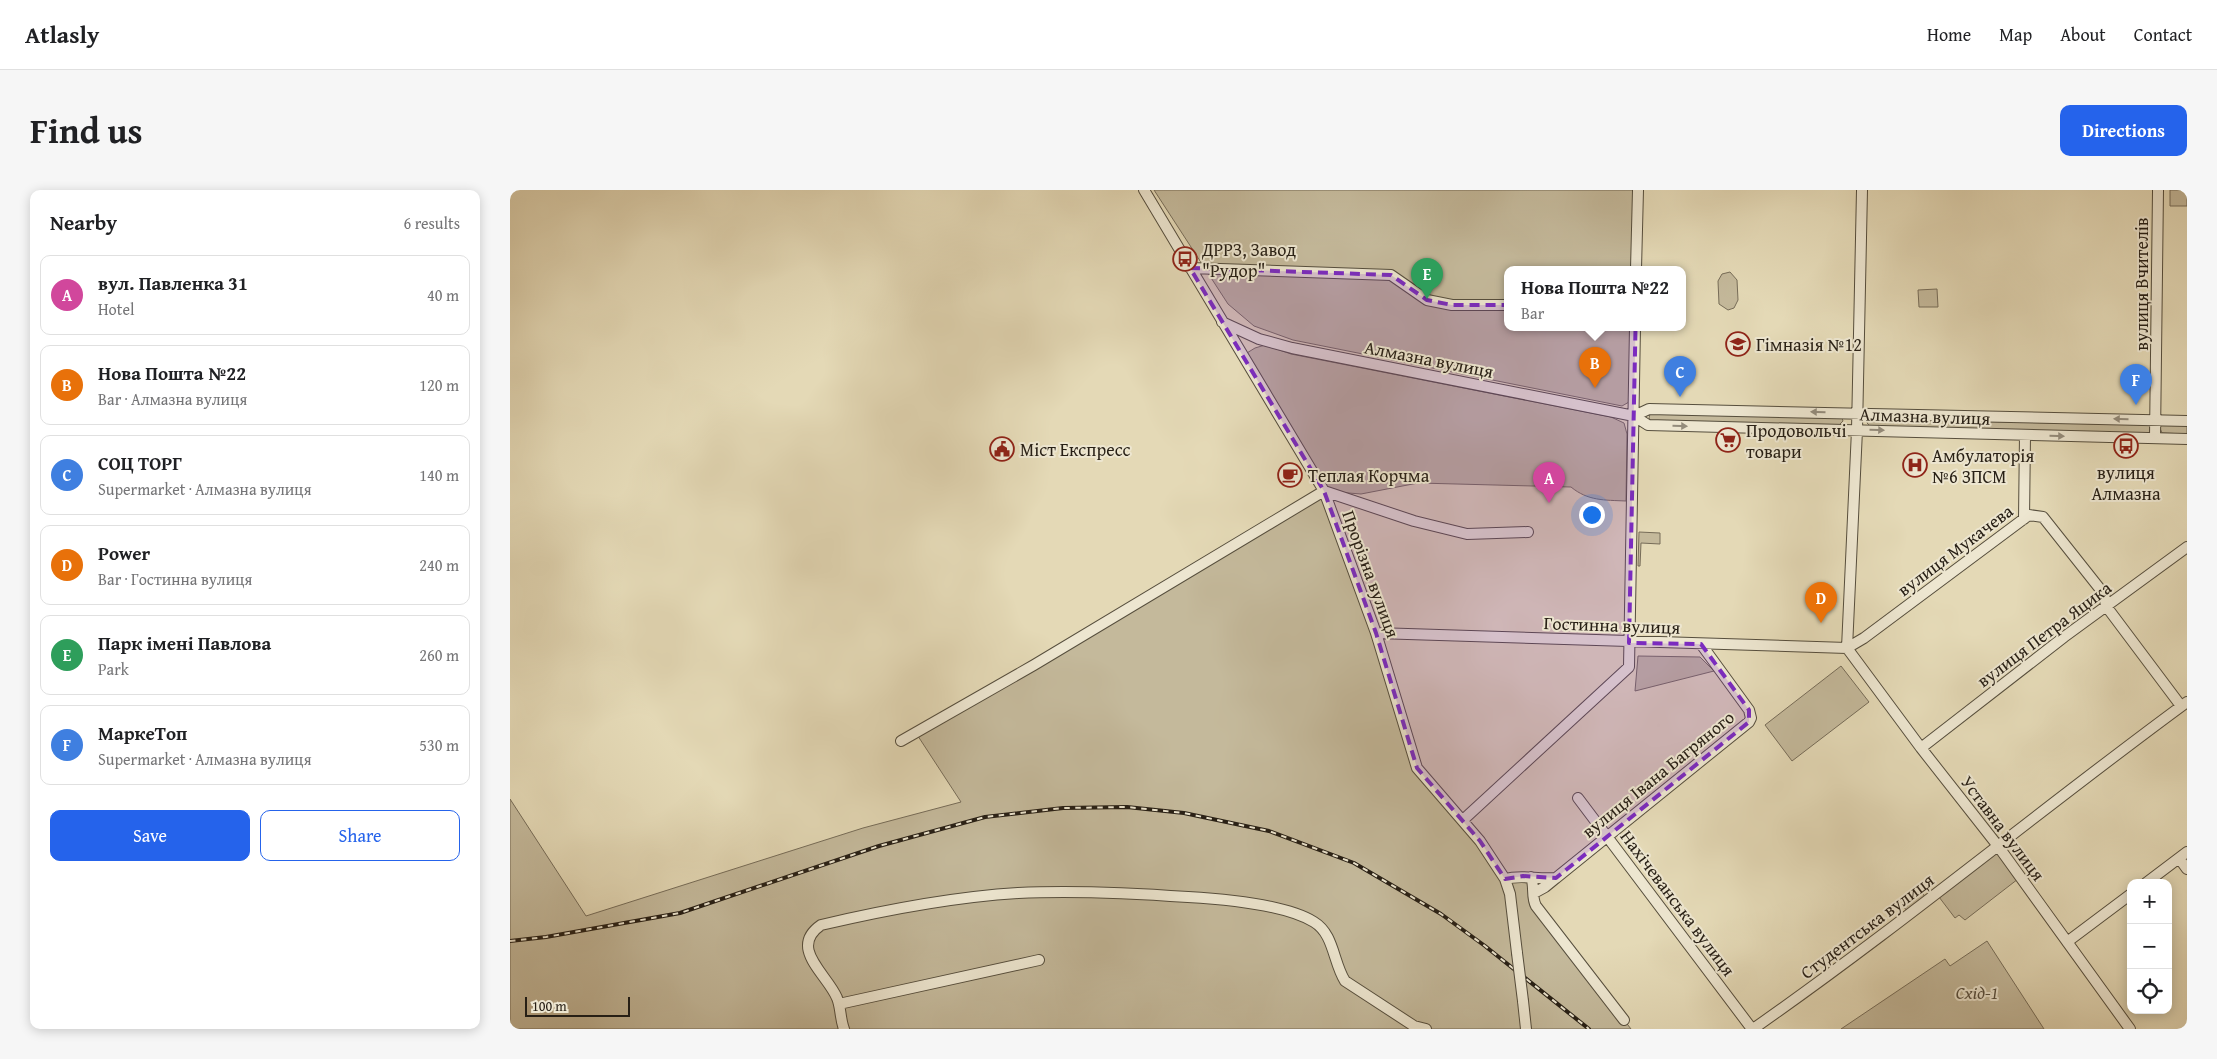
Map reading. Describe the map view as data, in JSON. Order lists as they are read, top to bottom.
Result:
{
  "streets": {
    "street": [
      "вулиця Вчителів",
      "Алмазна вулиця",
      "вулиця Мукачева",
      "Прорізна вулиця",
      "Гостинна вулиця",
      "вулиця Петра Яцика",
      "вулиця Івана Багряного",
      "Уставна вулиця",
      "Нахічеванська вулиця",
      "Студентська вулиця"
    ]
  },
  "crossings": [
    ["вулиця Вчителів", "Алмазна вулиця"],
    ["Алмазна вулиця", "Прорізна вулиця"],
    ["вулиця Мукачева", "Гостинна вулиця"],
    ["вулиця Мукачева", "вулиця Петра Яцика"],
    ["вулиця Мукачева", "Уставна вулиця"],
    ["Прорізна вулиця", "Гостинна вулиця"],
    ["Гостинна вулиця", "вулиця Івана Багряного"],
    ["Гостинна вулиця", "Уставна вулиця"],
    ["вулиця Петра Яцика", "Уставна вулиця"],
    ["вулиця Івана Багряного", "Нахічеванська вулиця"],
    ["Уставна вулиця", "Студентська вулиця"],
    ["Нахічеванська вулиця", "Студентська вулиця"]
  ],
  "parks": ["Схід-1"],
  "places": {
    "bus stop": ["ДРРЗ, Завод \"Рудор\"", "вулиця Алмазна"],
    "school or university": ["Гімназія №12"],
    "supermarket": ["Продовольчі товари"],
    "public building": ["Міст Експресс"],
    "hospital": ["Амбулаторія №6 ЗПСМ"],
    "cafe": ["Теплая Корчма"]
  },
  "scale_bar": "100 m",
  "page": {
    "header": "Atlasly",
    "nav": [
      "Home",
      "Map",
      "About",
      "Contact"
    ],
    "title": "Find us",
    "buttons": [
      "Directions",
      ["Save", "Share"]
    ],
    "heading": ["Nearby", "6 results"],
    "list": [
      {
        "mark": "A",
        "name": "вул. Павленка 31",
        "note": "Hotel",
        "value": "40 m"
      },
      {
        "mark": "B",
        "name": "Нова Пошта №22",
        "note": "Bar · Алмазна вулиця",
        "value": "120 m"
      },
      {
        "mark": "C",
        "name": "СОЦ ТОРГ",
        "note": "Supermarket · Алмазна вулиця",
        "value": "140 m"
      },
      {
        "mark": "D",
        "name": "Power",
        "note": "Bar · Гостинна вулиця",
        "value": "240 m"
      },
      {
        "mark": "E",
        "name": "Парк імені Павлова",
        "note": "Park",
        "value": "260 m"
      },
      {
        "mark": "F",
        "name": "МаркеТоп",
        "note": "Supermarket · Алмазна вулиця",
        "value": "530 m"
      }
    ],
    "pins": [
      "E",
      "B",
      "C",
      "F",
      "A",
      "D"
    ],
    "popup": ["Нова Пошта №22", "Bar"],
    "map_buttons": ["+", "−"],
    "scale": "100 m"
  }
}
